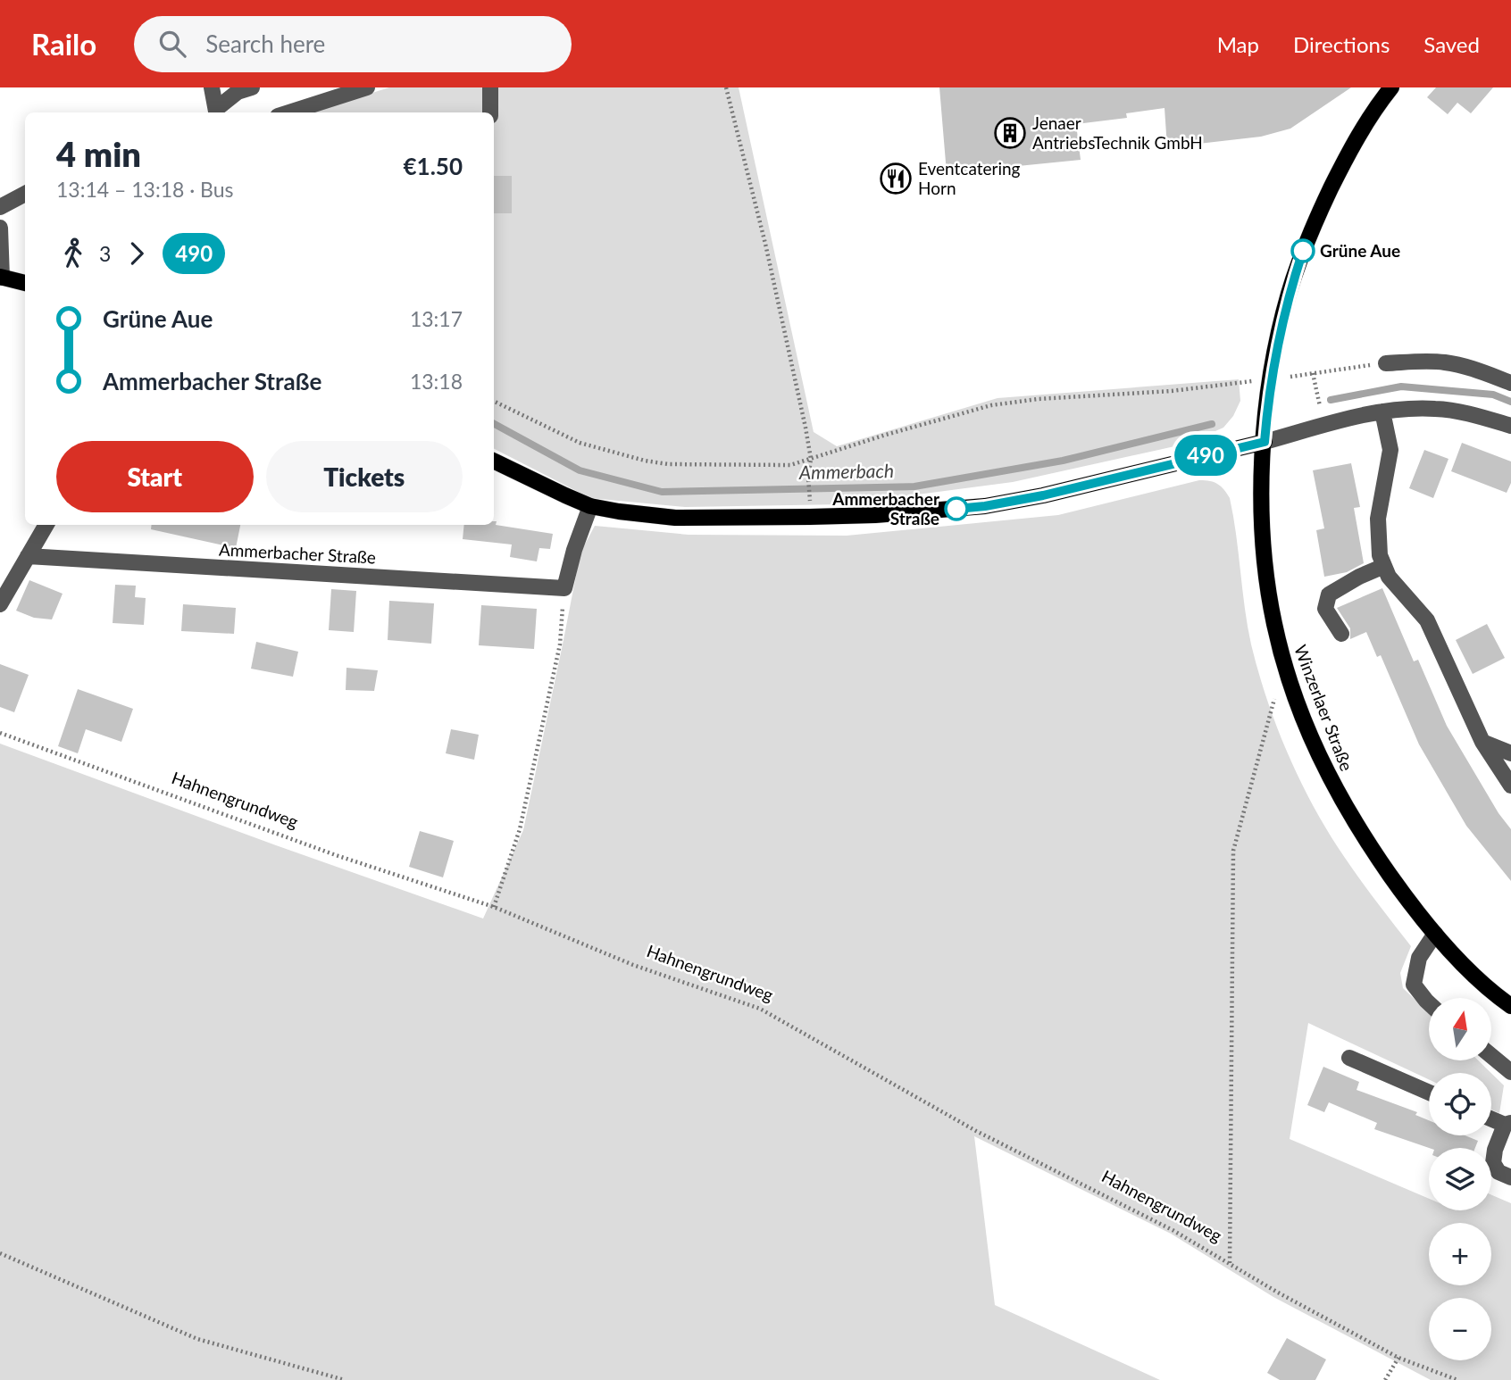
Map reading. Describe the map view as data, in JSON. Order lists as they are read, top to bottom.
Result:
{
  "streets": {
    "main road": ["Winzerlaer Straße"],
    "street": ["Ammerbacher Straße"],
    "path": ["Hahnengrundweg"]
  },
  "water": ["Ammerbach"],
  "places": {
    "building": ["Jenaer AntriebsTechnik GmbH"],
    "restaurant": ["Eventcatering Horn"],
    "other": ["Grüne Aue", "Ammerbacher Straße"]
  },
  "lines": ["bus line 490"],
  "north": "top",
  "page": {
    "header": "Railo",
    "search": "Search here",
    "nav": ["Map", "Directions", "Saved"],
    "on_map": "490",
    "heading": ["4 min", "13:14 – 13:18 · Bus", "€1.50"],
    "legs": ["3", "490"],
    "list": [
      {
        "name": "Grüne Aue",
        "value": "13:17"
      },
      {
        "name": "Ammerbacher Straße",
        "value": "13:18"
      }
    ],
    "buttons": ["Start", "Tickets"],
    "map_buttons": ["+", "−"]
  }
}
